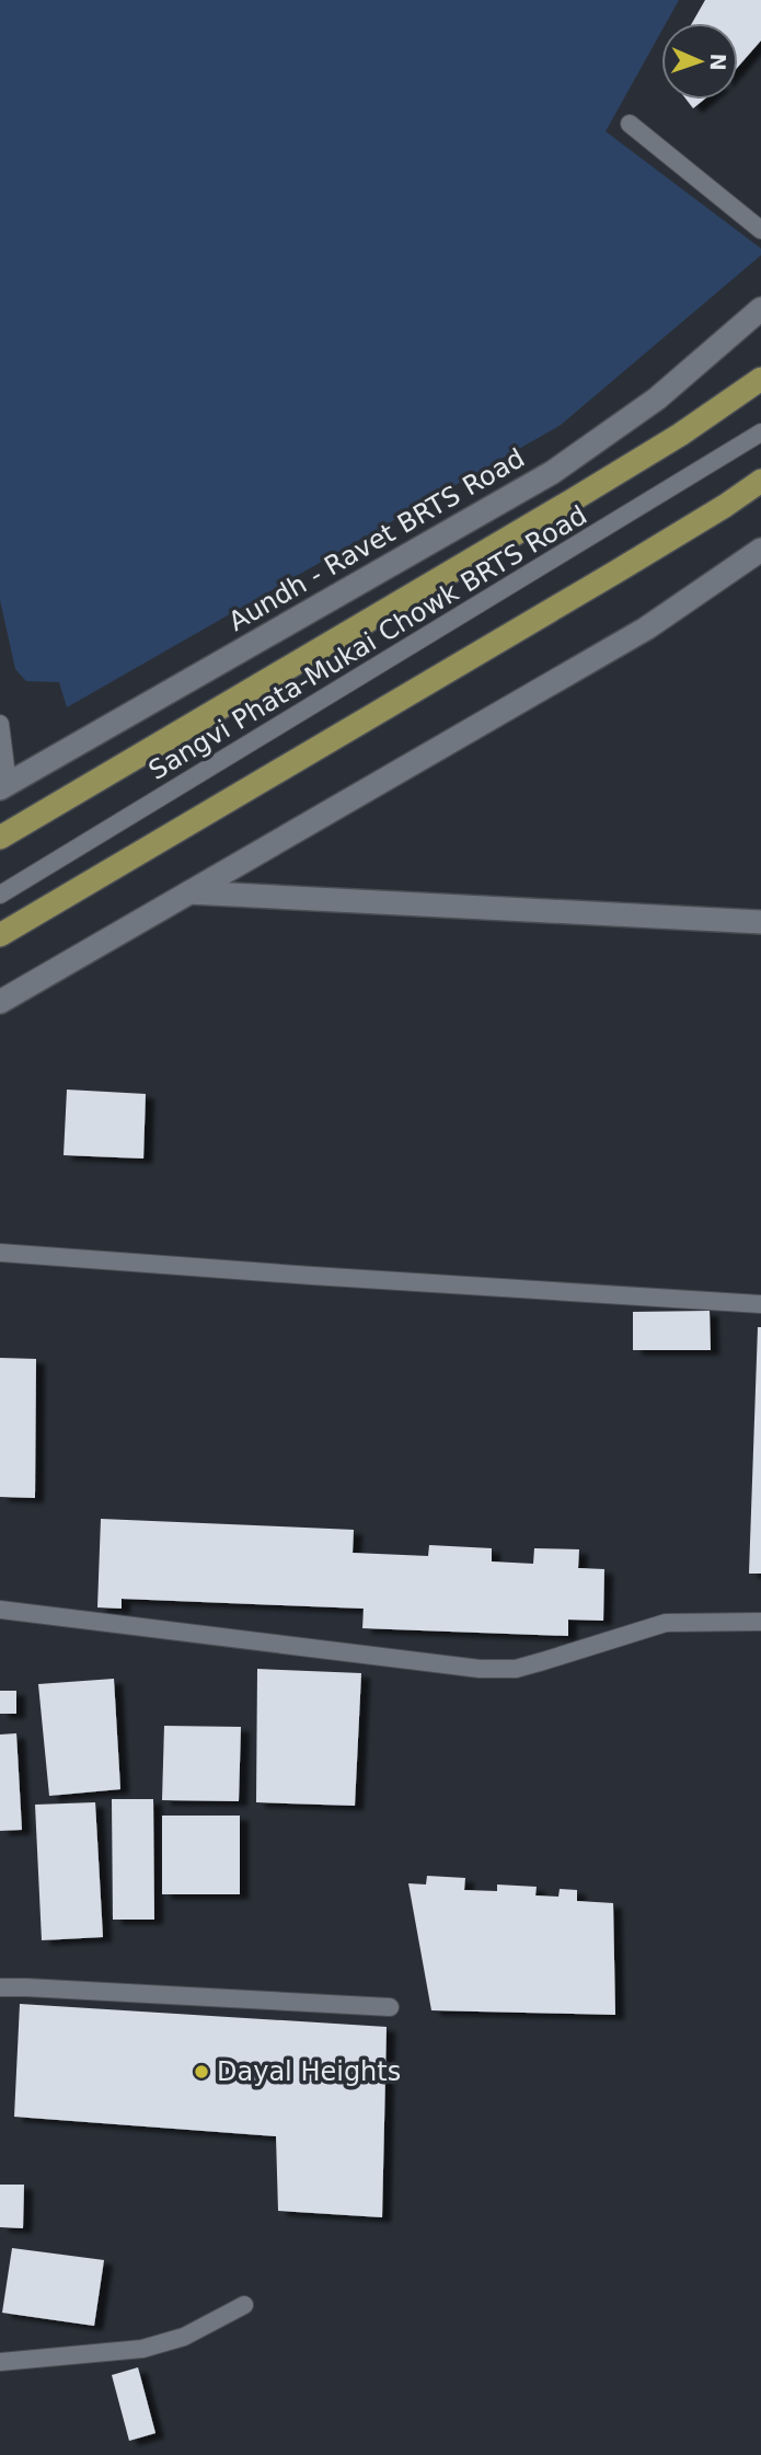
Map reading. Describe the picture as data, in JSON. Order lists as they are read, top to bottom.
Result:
{
  "streets": {
    "street": ["Aundh - Ravet BRTS Road"],
    "lane": ["Sangvi Phata-Mukai Chowk BRTS Road"]
  },
  "places": ["Dayal Heights"],
  "north": "right"
}
